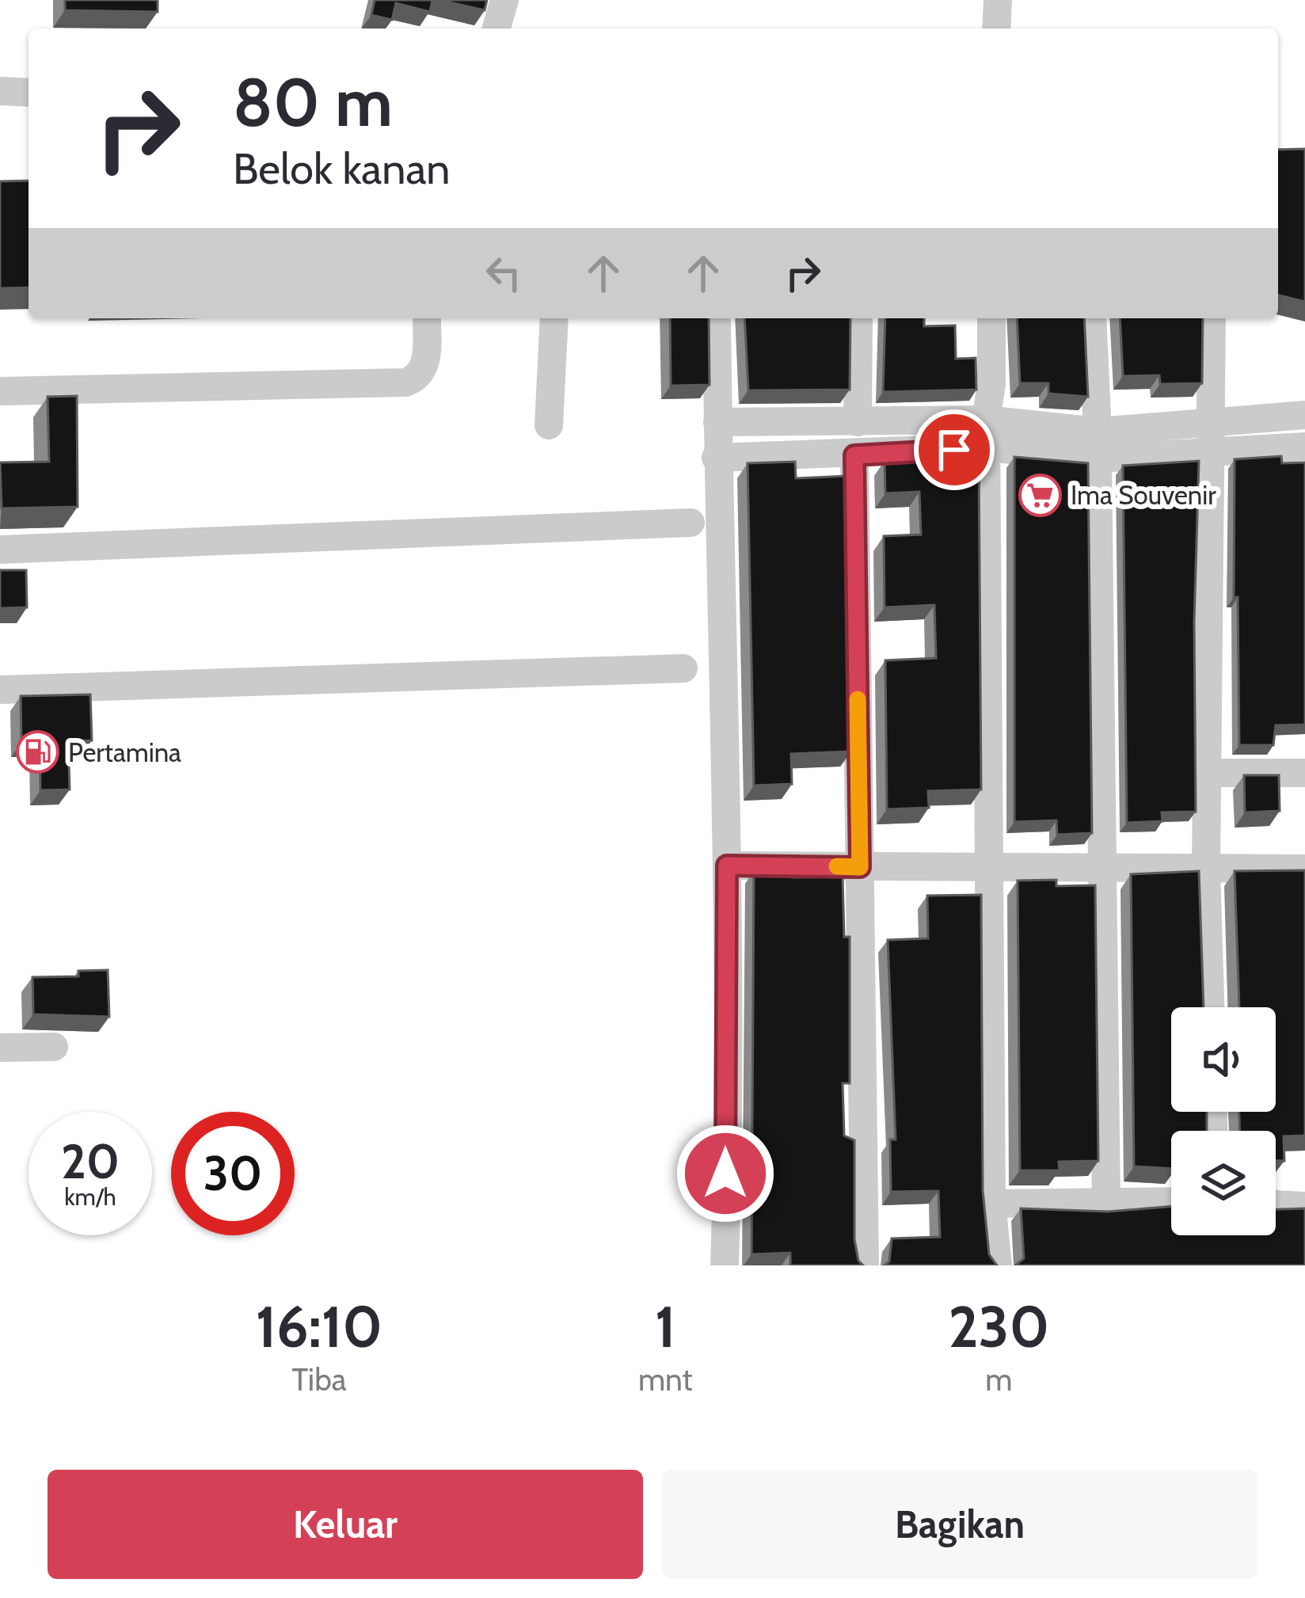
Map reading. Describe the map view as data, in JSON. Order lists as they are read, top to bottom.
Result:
{
  "places": {
    "supermarket": ["Ima Souvenir"],
    "fuel station": ["Pertamina"]
  },
  "page": {
    "turn": ["80 m", "Belok kanan"],
    "speed": "20 km/h",
    "limit": "30",
    "eta": [
      "16:10",
      "Tiba",
      "1",
      "mnt",
      "230",
      "m"
    ],
    "buttons": ["Keluar", "Bagikan"]
  }
}
